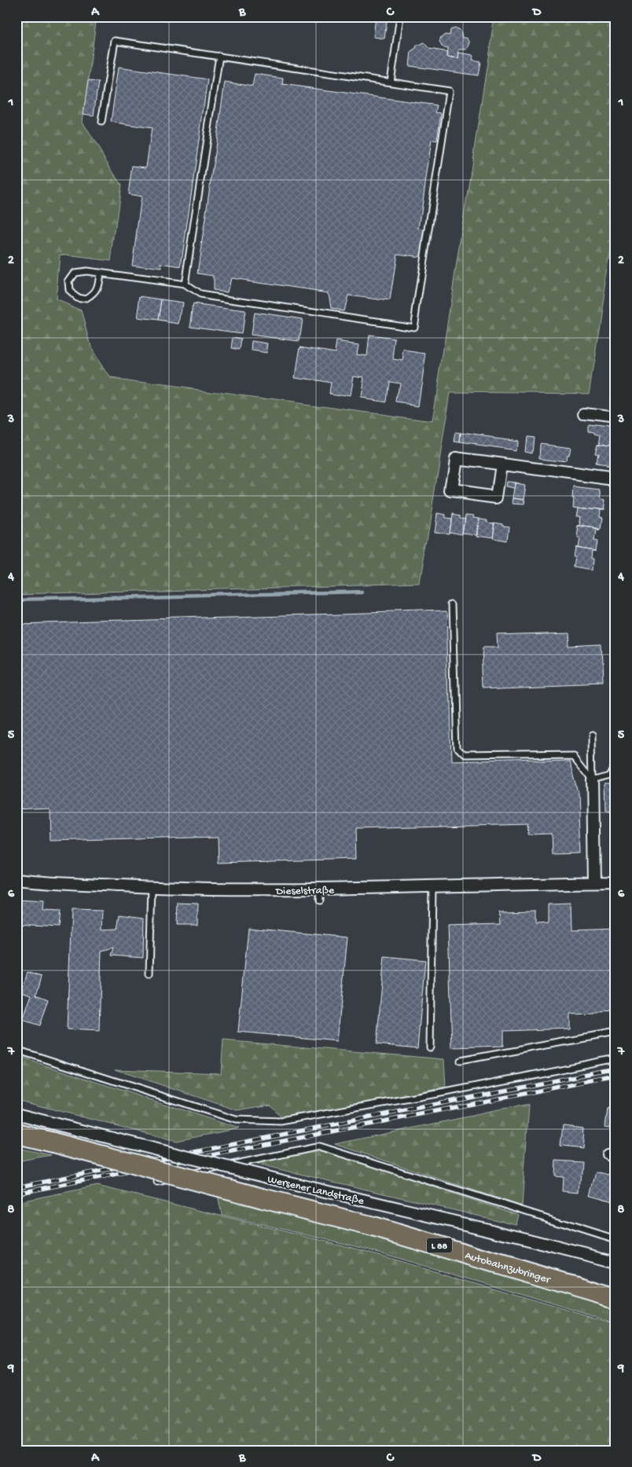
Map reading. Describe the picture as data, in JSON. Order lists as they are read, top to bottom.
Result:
{
  "streets": {
    "highway": ["L 88", "Autobahnzubringer"],
    "street": ["Dieselstraße", "Wersener Landstraße"]
  },
  "grid": {
    "columns": [
      "A",
      "B",
      "C",
      "D"
    ],
    "rows": [
      "1",
      "2",
      "3",
      "4",
      "5",
      "6",
      "7",
      "8",
      "9"
    ]
  }
}
